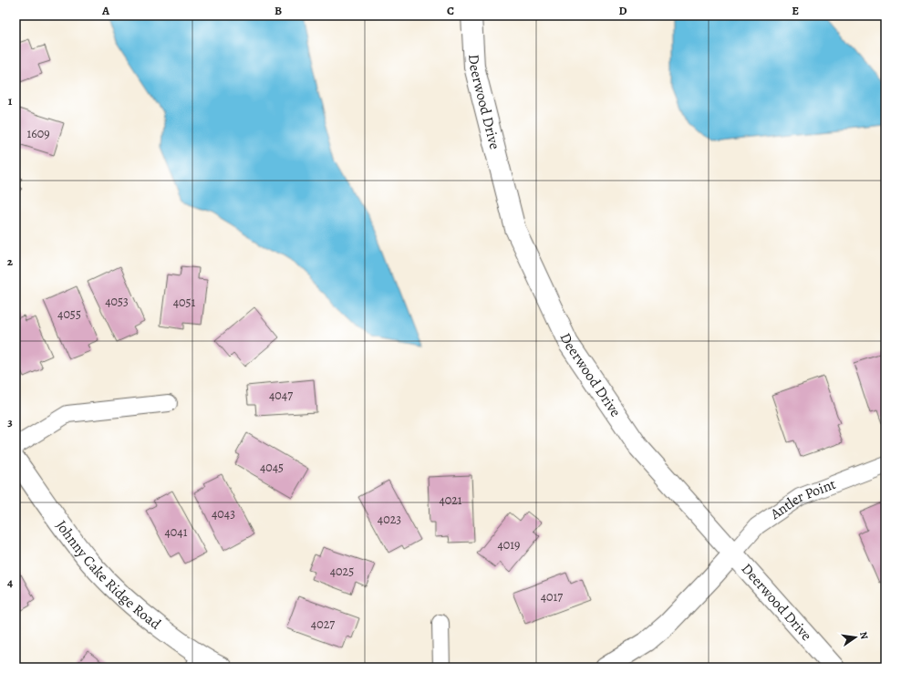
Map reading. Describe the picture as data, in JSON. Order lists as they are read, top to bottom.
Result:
{
  "streets": {
    "street": ["Deerwood Drive", "Antler Point", "Johnny Cake Ridge Road"]
  },
  "crossings": [
    ["Deerwood Drive", "Antler Point"]
  ],
  "house_numbers": [
    "1609",
    "4053",
    "4051",
    "4055",
    "4047",
    "4045",
    "4021",
    "4043",
    "4023",
    "4041",
    "4019",
    "4025",
    "4017",
    "4027"
  ],
  "north": "right",
  "grid": {
    "columns": [
      "A",
      "B",
      "C",
      "D",
      "E"
    ],
    "rows": [
      "1",
      "2",
      "3",
      "4"
    ]
  }
}
